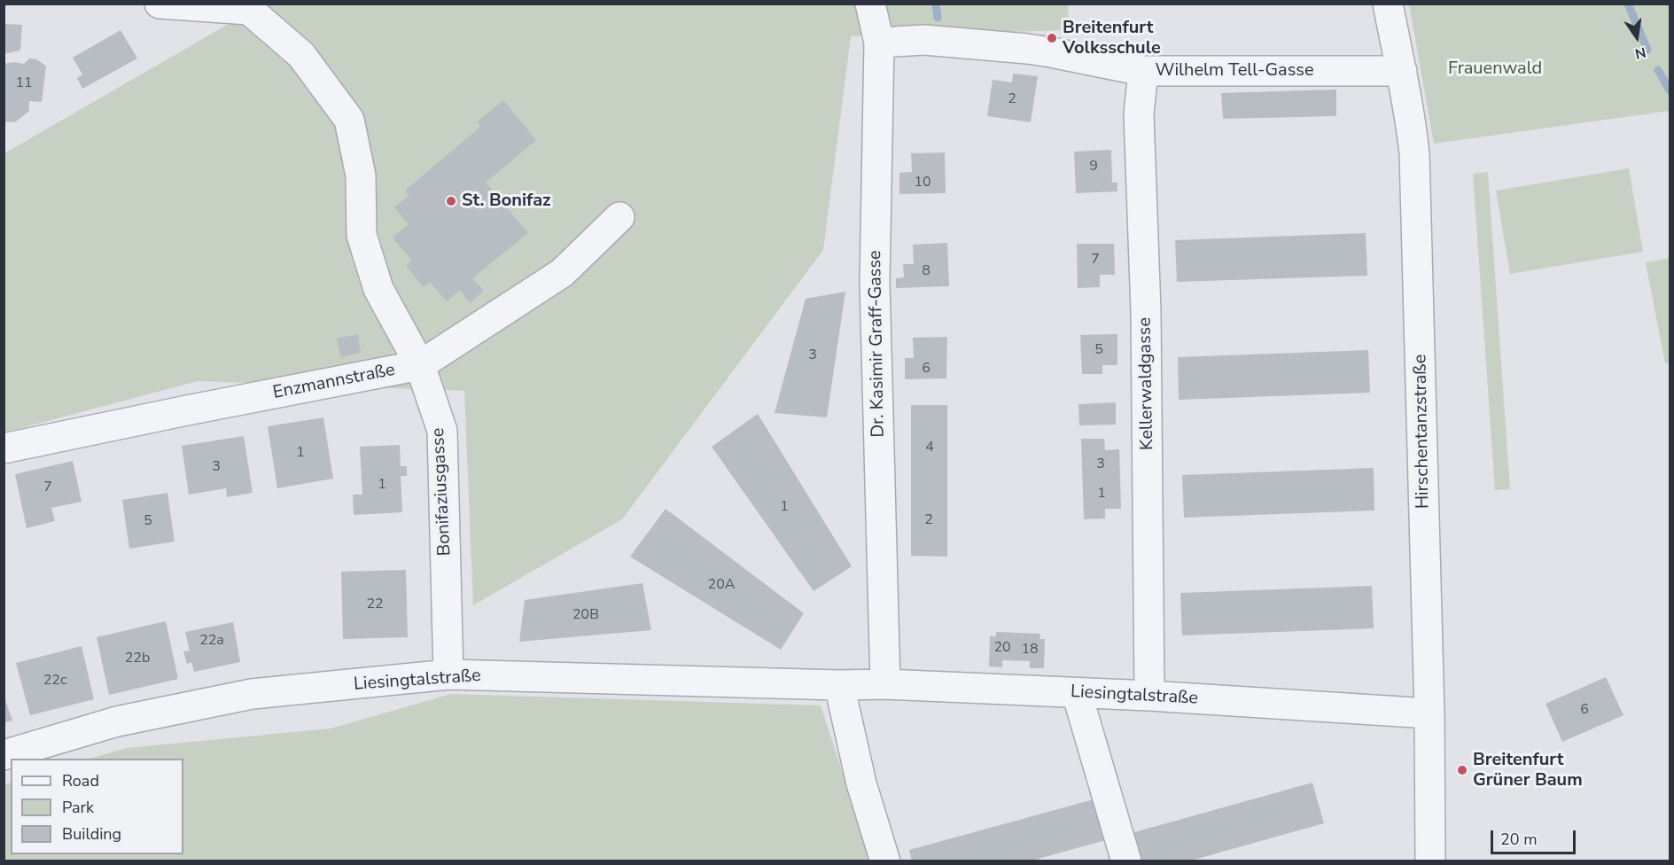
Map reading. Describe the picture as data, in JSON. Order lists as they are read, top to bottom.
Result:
{
  "streets": {
    "street": [
      "Wilhelm Tell-Gasse",
      "Dr. Kasimir Graff-Gasse",
      "Enzmannstraße",
      "Kellerwaldgasse",
      "Hirschentanzstraße",
      "Bonifaziusgasse",
      "Liesingtalstraße"
    ]
  },
  "crossings": [
    ["Wilhelm Tell-Gasse", "Dr. Kasimir Graff-Gasse"],
    ["Wilhelm Tell-Gasse", "Kellerwaldgasse"],
    ["Wilhelm Tell-Gasse", "Hirschentanzstraße"],
    ["Dr. Kasimir Graff-Gasse", "Liesingtalstraße"],
    ["Enzmannstraße", "Bonifaziusgasse"],
    ["Kellerwaldgasse", "Liesingtalstraße"],
    ["Hirschentanzstraße", "Liesingtalstraße"],
    ["Bonifaziusgasse", "Liesingtalstraße"]
  ],
  "parks": ["Frauenwald"],
  "places": ["Breitenfurt Volksschule", "St. Bonifaz", "Breitenfurt Grüner Baum"],
  "house_numbers": [
    "11",
    "2",
    "9",
    "10",
    "7",
    "8",
    "5",
    "3",
    "6",
    "4",
    "1",
    "3",
    "3",
    "1",
    "7",
    "1",
    "1",
    "2",
    "5",
    "20A",
    "22",
    "20B",
    "22a",
    "20",
    "18",
    "22b",
    "22c",
    "6"
  ],
  "legend": ["Road", "Park", "Building"],
  "scale_bar": "20 m",
  "north": "bottom"
}
